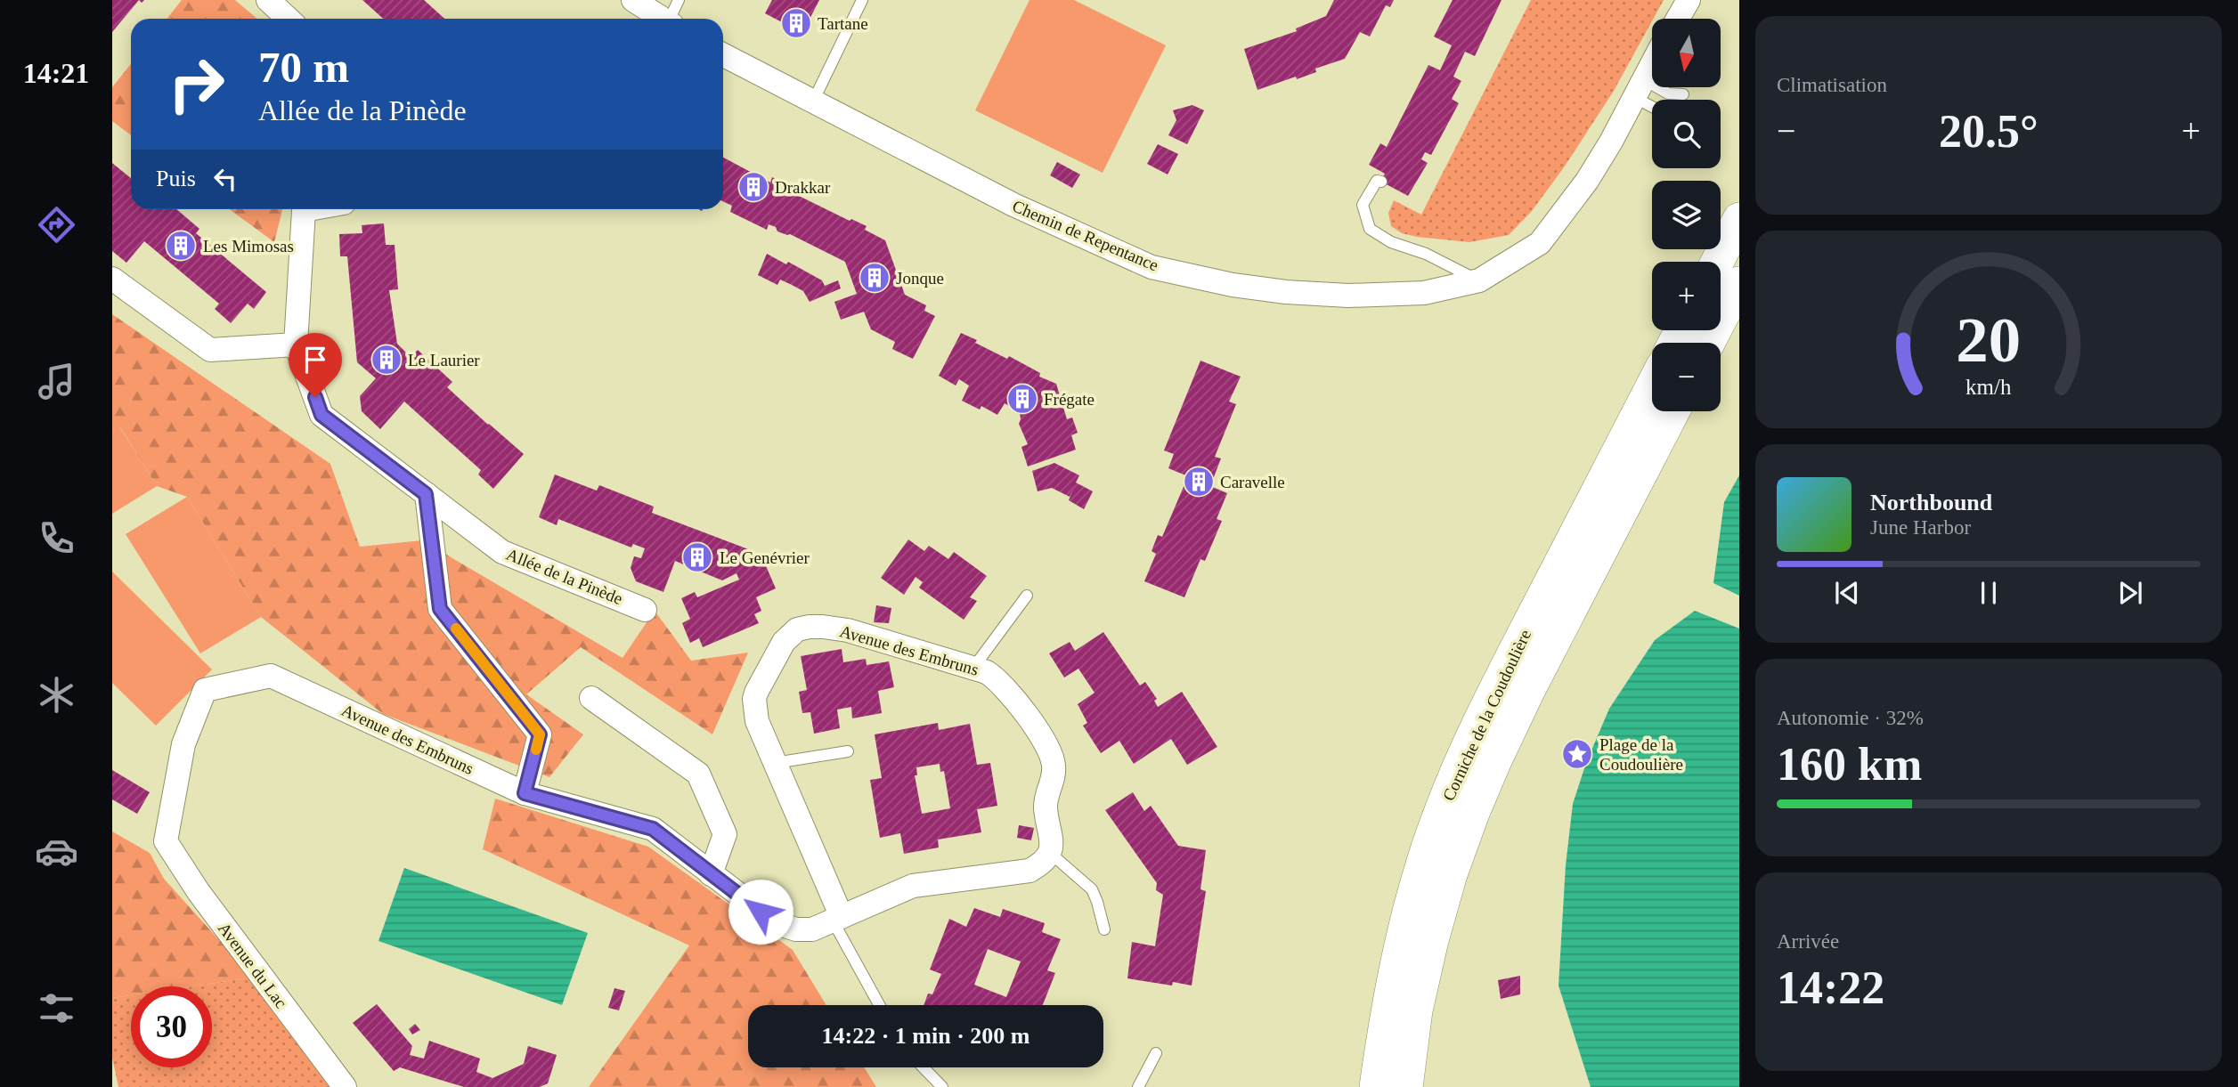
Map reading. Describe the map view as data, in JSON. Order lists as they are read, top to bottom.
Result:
{
  "streets": {
    "main road": ["Corniche de la Coudoulière"],
    "street": [
      "Chemin de Repentance",
      "Allée de la Pinède",
      "Avenue des Embruns",
      "Avenue du Lac"
    ]
  },
  "crossings": [
    ["Avenue des Embruns", "Avenue du Lac"]
  ],
  "places": {
    "building": [
      "Tartane",
      "Drakkar",
      "Les Mimosas",
      "Jonque",
      "Le Laurier",
      "Frégate",
      "Caravelle",
      "Le Genévrier"
    ],
    "place": ["Plage de la Coudoulière"]
  },
  "north": "bottom",
  "page": {
    "tabs": "14:21",
    "tile": [
      "Climatisation",
      ["Autonomie · 32%", "160 km"],
      ["Arrivée", "14:22"]
    ],
    "map_buttons": ["+", "−"],
    "turn": ["70 m", "Allée de la Pinède"],
    "heat": ["−", "20.5°", "+"],
    "then": "Puis",
    "song": ["Northbound", "June Harbor"],
    "limit": "30",
    "trip": "14:22 · 1 min · 200 m",
    "gauge": ["20", "km/h"]
  }
}
